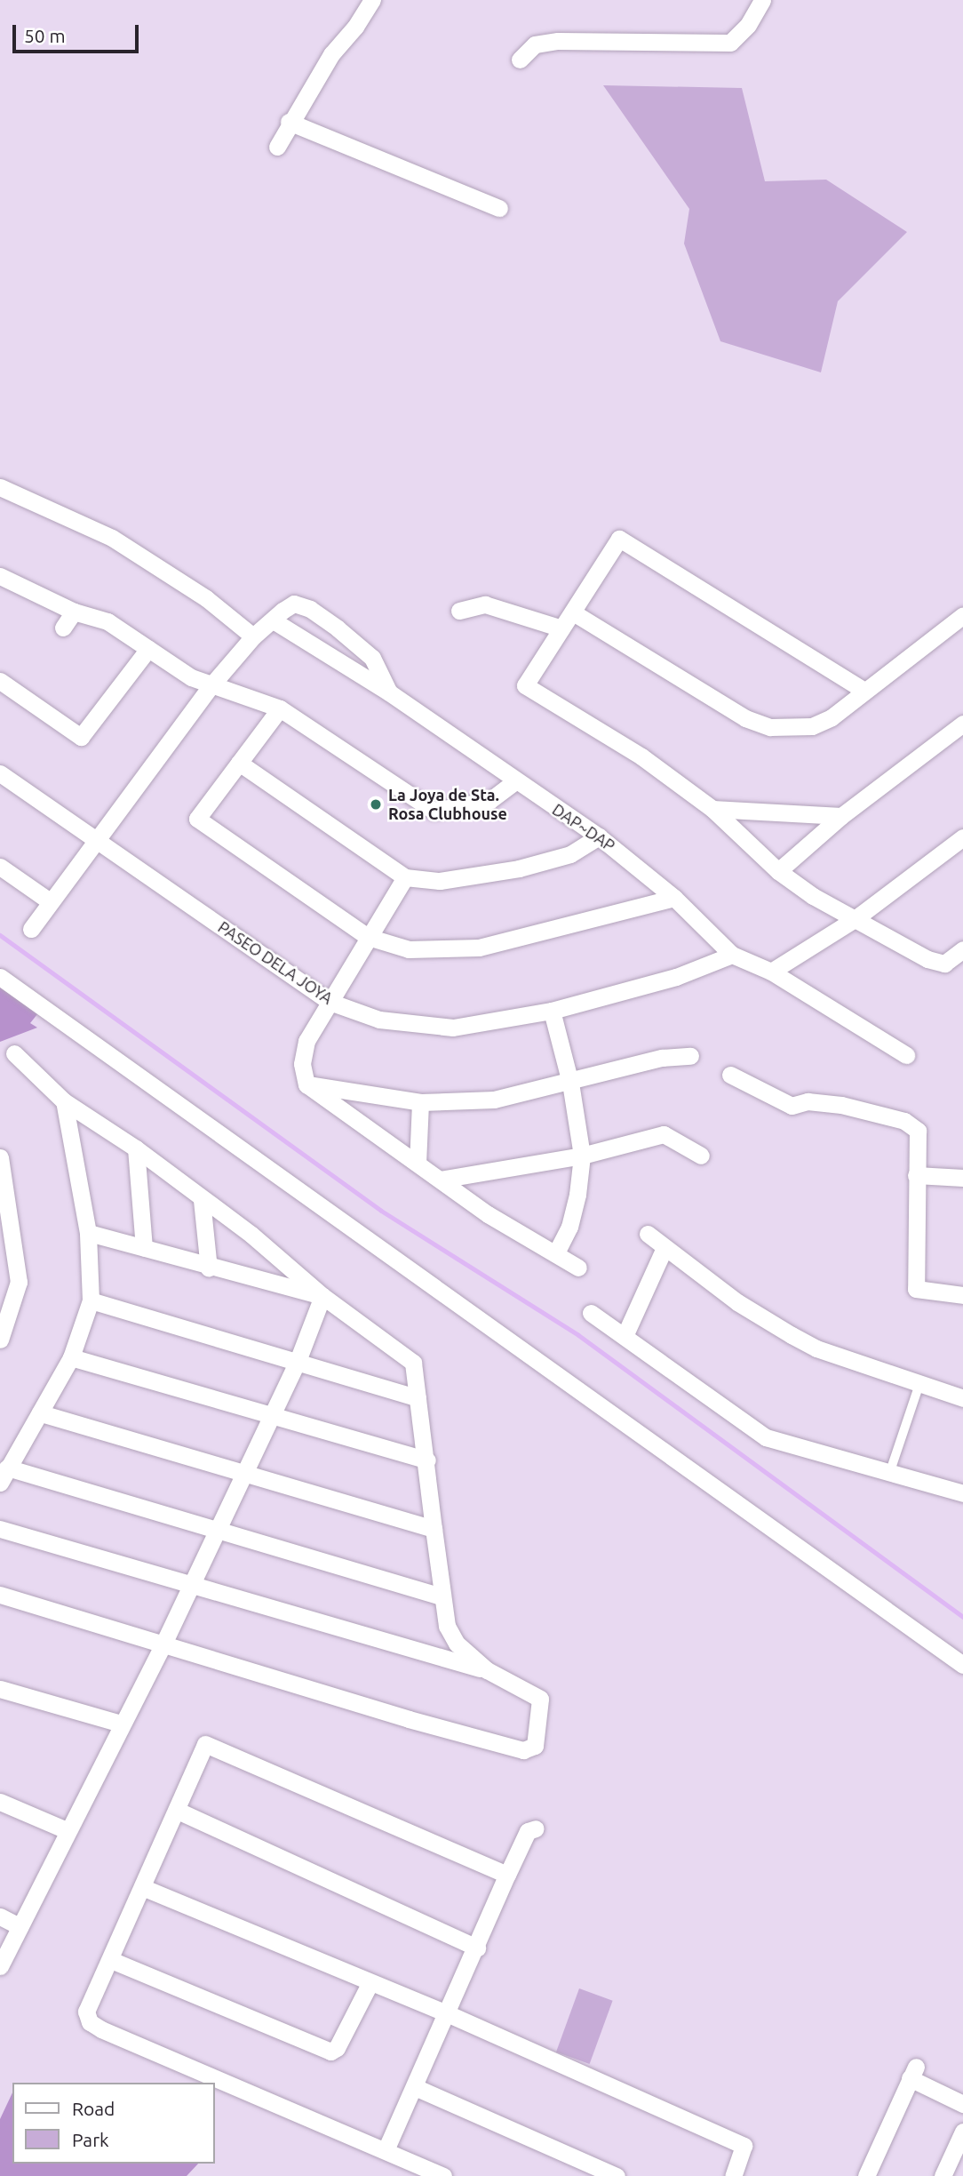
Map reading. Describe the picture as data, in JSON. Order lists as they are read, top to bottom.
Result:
{
  "streets": {
    "street": ["DAP~DAP", "PASEO DELA JOYA"]
  },
  "crossings": [
    ["DAP~DAP", "PASEO DELA JOYA"]
  ],
  "places": ["La Joya de Sta. Rosa Clubhouse"],
  "legend": ["Road", "Park"],
  "scale_bar": "50 m"
}
